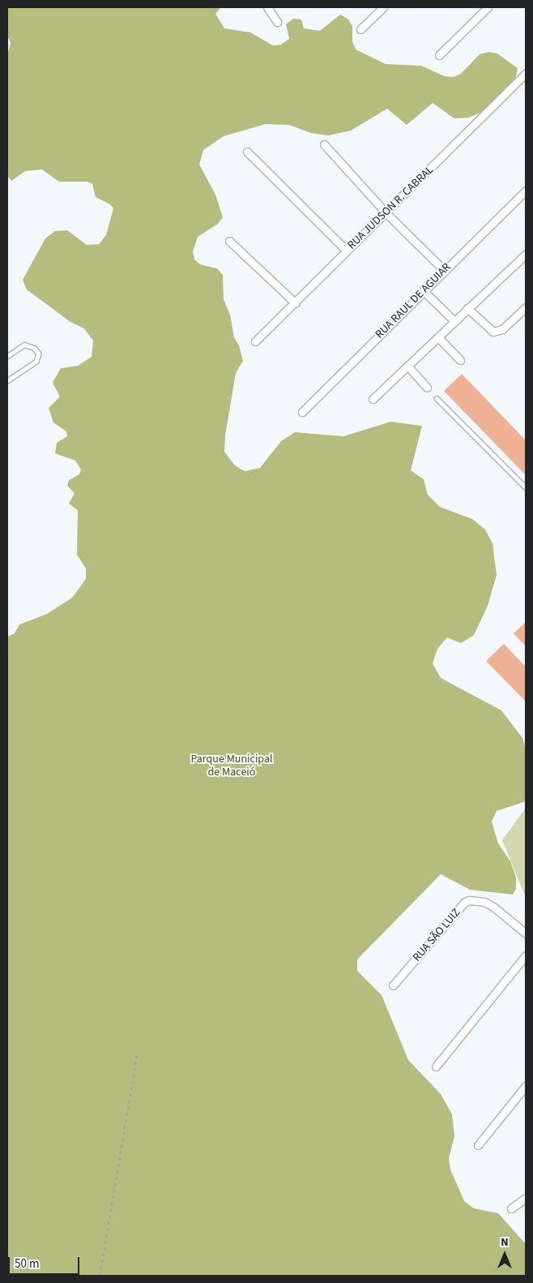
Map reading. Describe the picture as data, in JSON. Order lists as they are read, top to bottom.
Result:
{
  "streets": {
    "street": ["RUA JUDSON R. CABRAL", "RUA RAUL DE AGUIAR", "RUA SÃO LUIZ"]
  },
  "parks": ["Parque Municipal de Maceió"],
  "scale_bar": "50 m",
  "north": "top"
}
